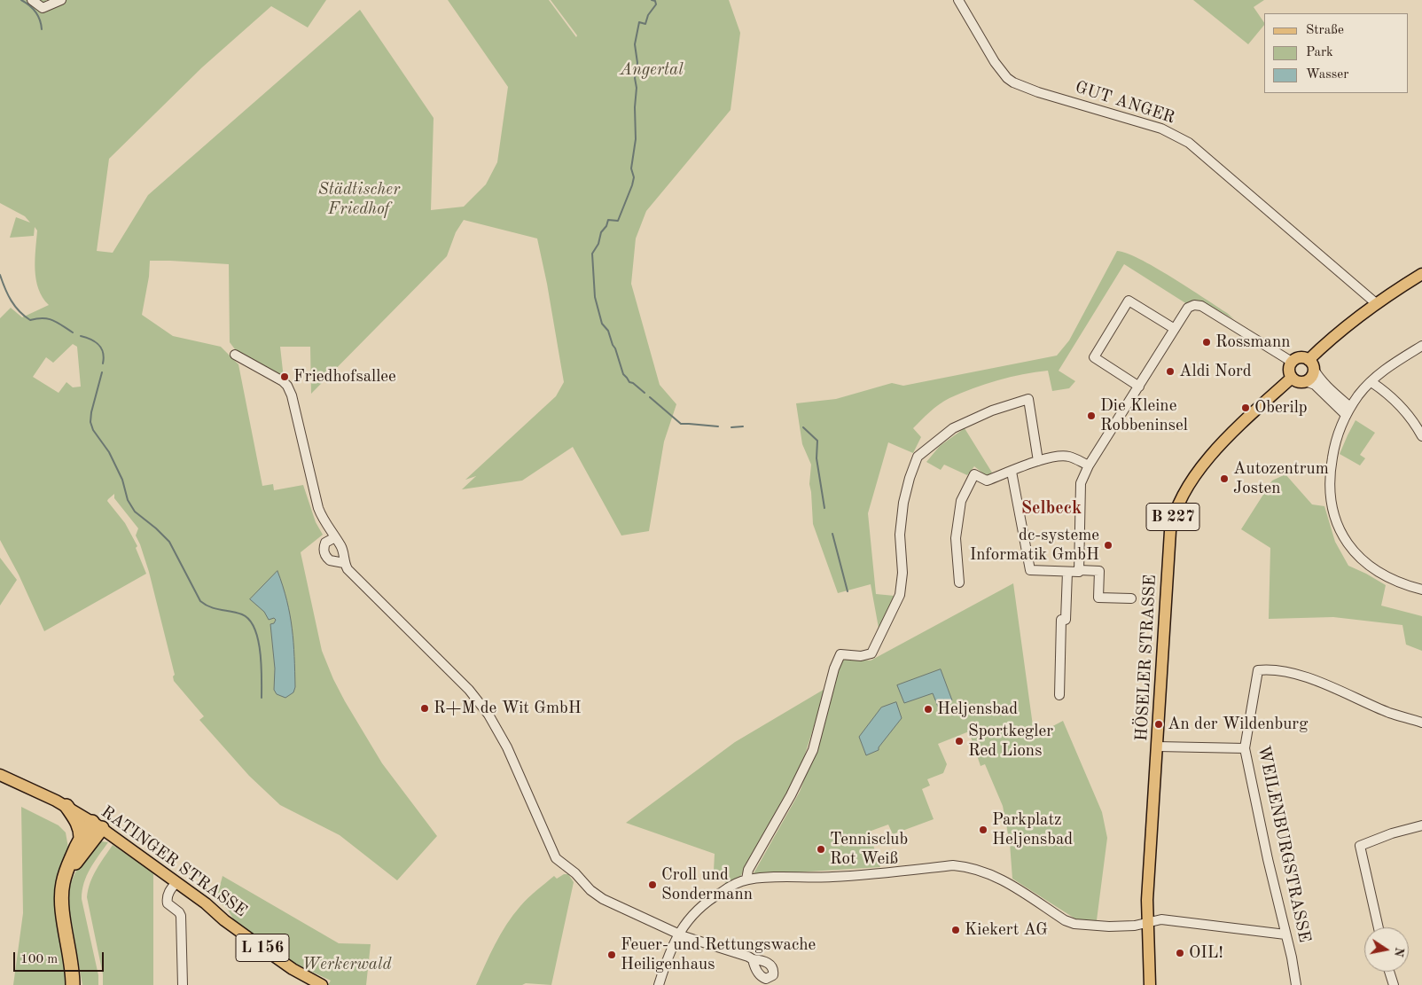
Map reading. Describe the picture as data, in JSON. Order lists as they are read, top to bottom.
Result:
{
  "streets": {
    "main road": [
      "B 227",
      "HÖSELER STRASSE",
      "RATINGER STRASSE",
      "L 156"
    ],
    "street": ["GUT ANGER", "WEILENBURGSTRASSE"]
  },
  "districts": ["Selbeck"],
  "parks": ["Angertal", "Städtischer Friedhof", "Werkerwald"],
  "places": [
    "Rossmann",
    "Aldi Nord",
    "Friedhofsallee",
    "Oberilp",
    "Die Kleine Robbeninsel",
    "Autozentrum Josten",
    "dc-systeme Informatik GmbH",
    "R+M de Wit GmbH",
    "Heljensbad",
    "An der Wildenburg",
    "Sportkegler Red Lions",
    "Parkplatz Heljensbad",
    "Tennisclub Rot Weiß",
    "Croll und Sondermann",
    "Kiekert AG",
    "OIL!",
    "Feuer- und Rettungswache Heiligenhaus"
  ],
  "legend": ["Straße", "Park", "Wasser"],
  "scale_bar": "100 m",
  "north": "right"
}
